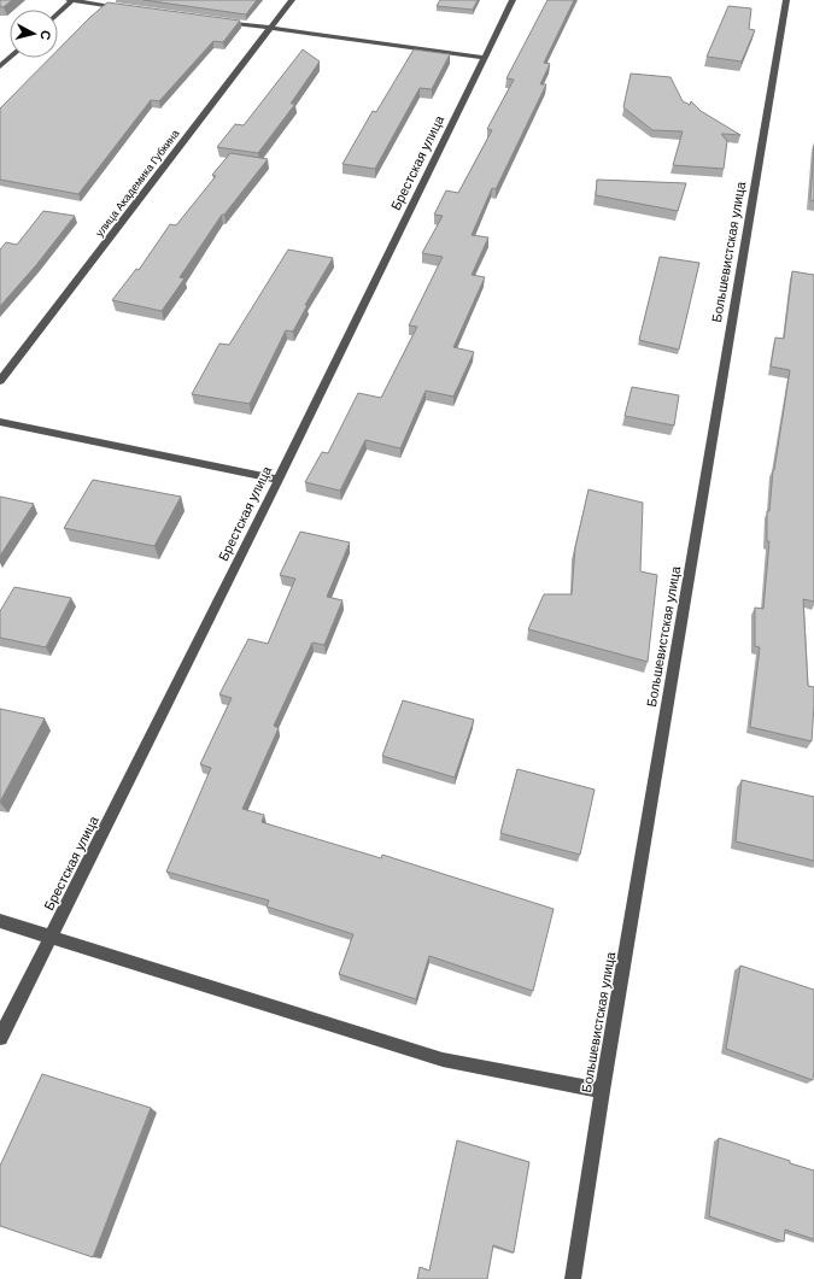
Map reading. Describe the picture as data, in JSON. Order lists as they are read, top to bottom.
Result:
{
  "streets": {
    "street": ["Брестская улица", "улица Академика Губкина", "Большевистская улица"]
  },
  "north": "right"
}
